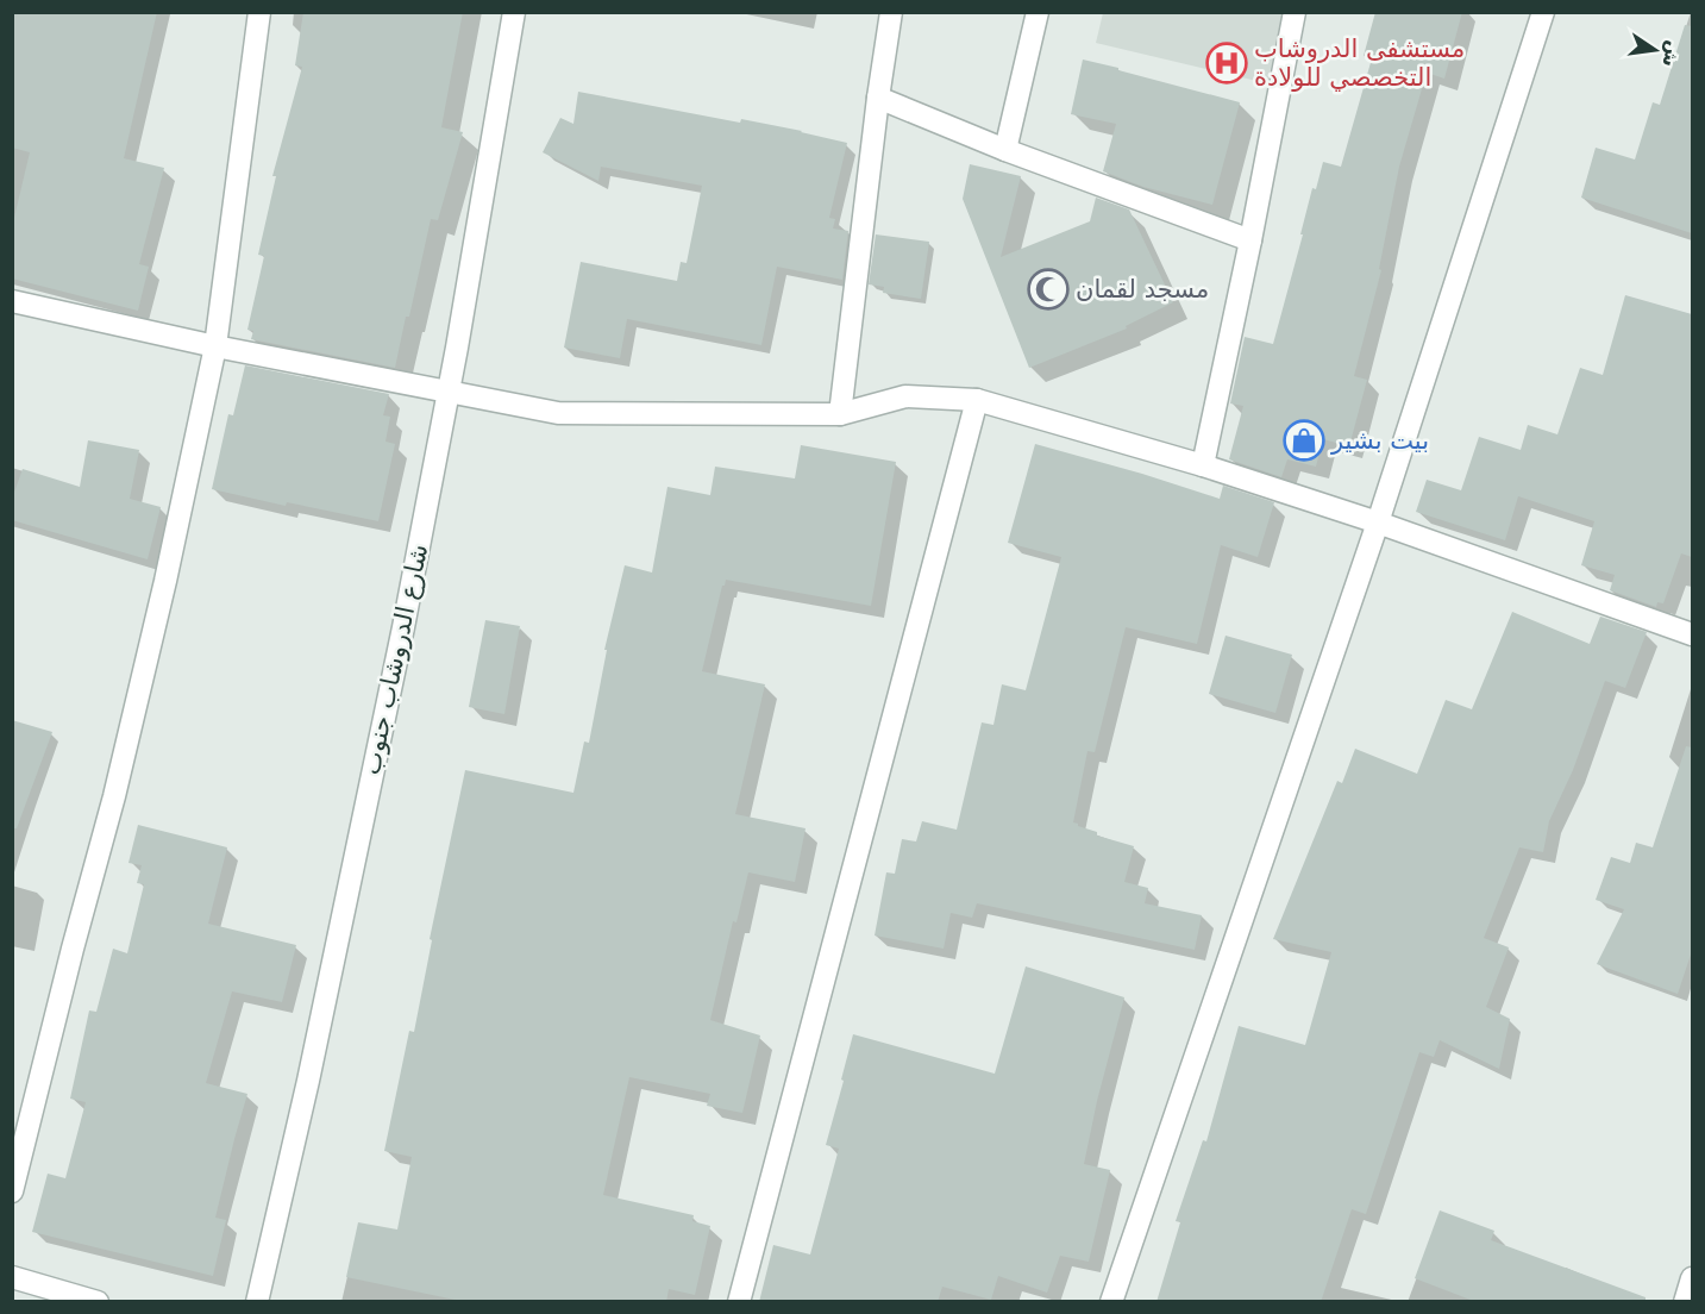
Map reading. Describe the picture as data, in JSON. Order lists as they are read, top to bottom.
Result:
{
  "streets": {
    "street": ["شارع الدروشاب جنوب"]
  },
  "places": {
    "hospital": ["مستشفى الدروشاب التخصصي للولادة"],
    "mosque": ["مسجد لقمان"],
    "shop": ["بيت بشير"]
  },
  "north": "right"
}
